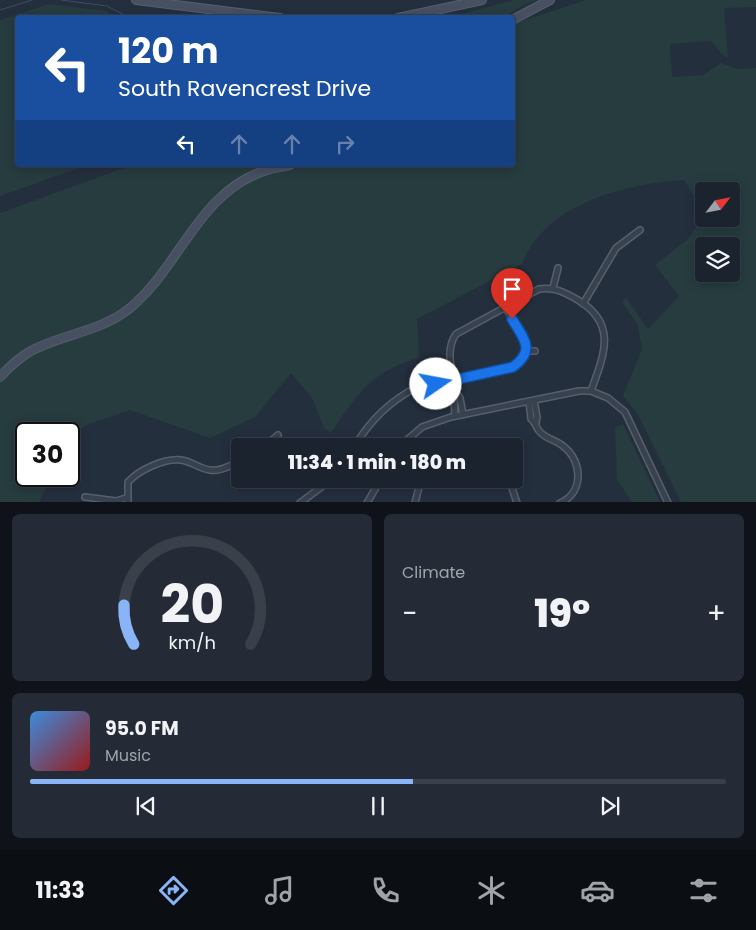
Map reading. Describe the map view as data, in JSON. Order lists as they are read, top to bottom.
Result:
{
  "north": "top right",
  "page": {
    "turn": ["120 m", "South Ravencrest Drive"],
    "limit": "30",
    "trip": "11:34 · 1 min · 180 m",
    "tile": "Climate",
    "heat": ["−", "19°", "+"],
    "song": ["95.0 FM", "Music"],
    "tabs": "11:33",
    "gauge": ["20", "km/h"]
  }
}
